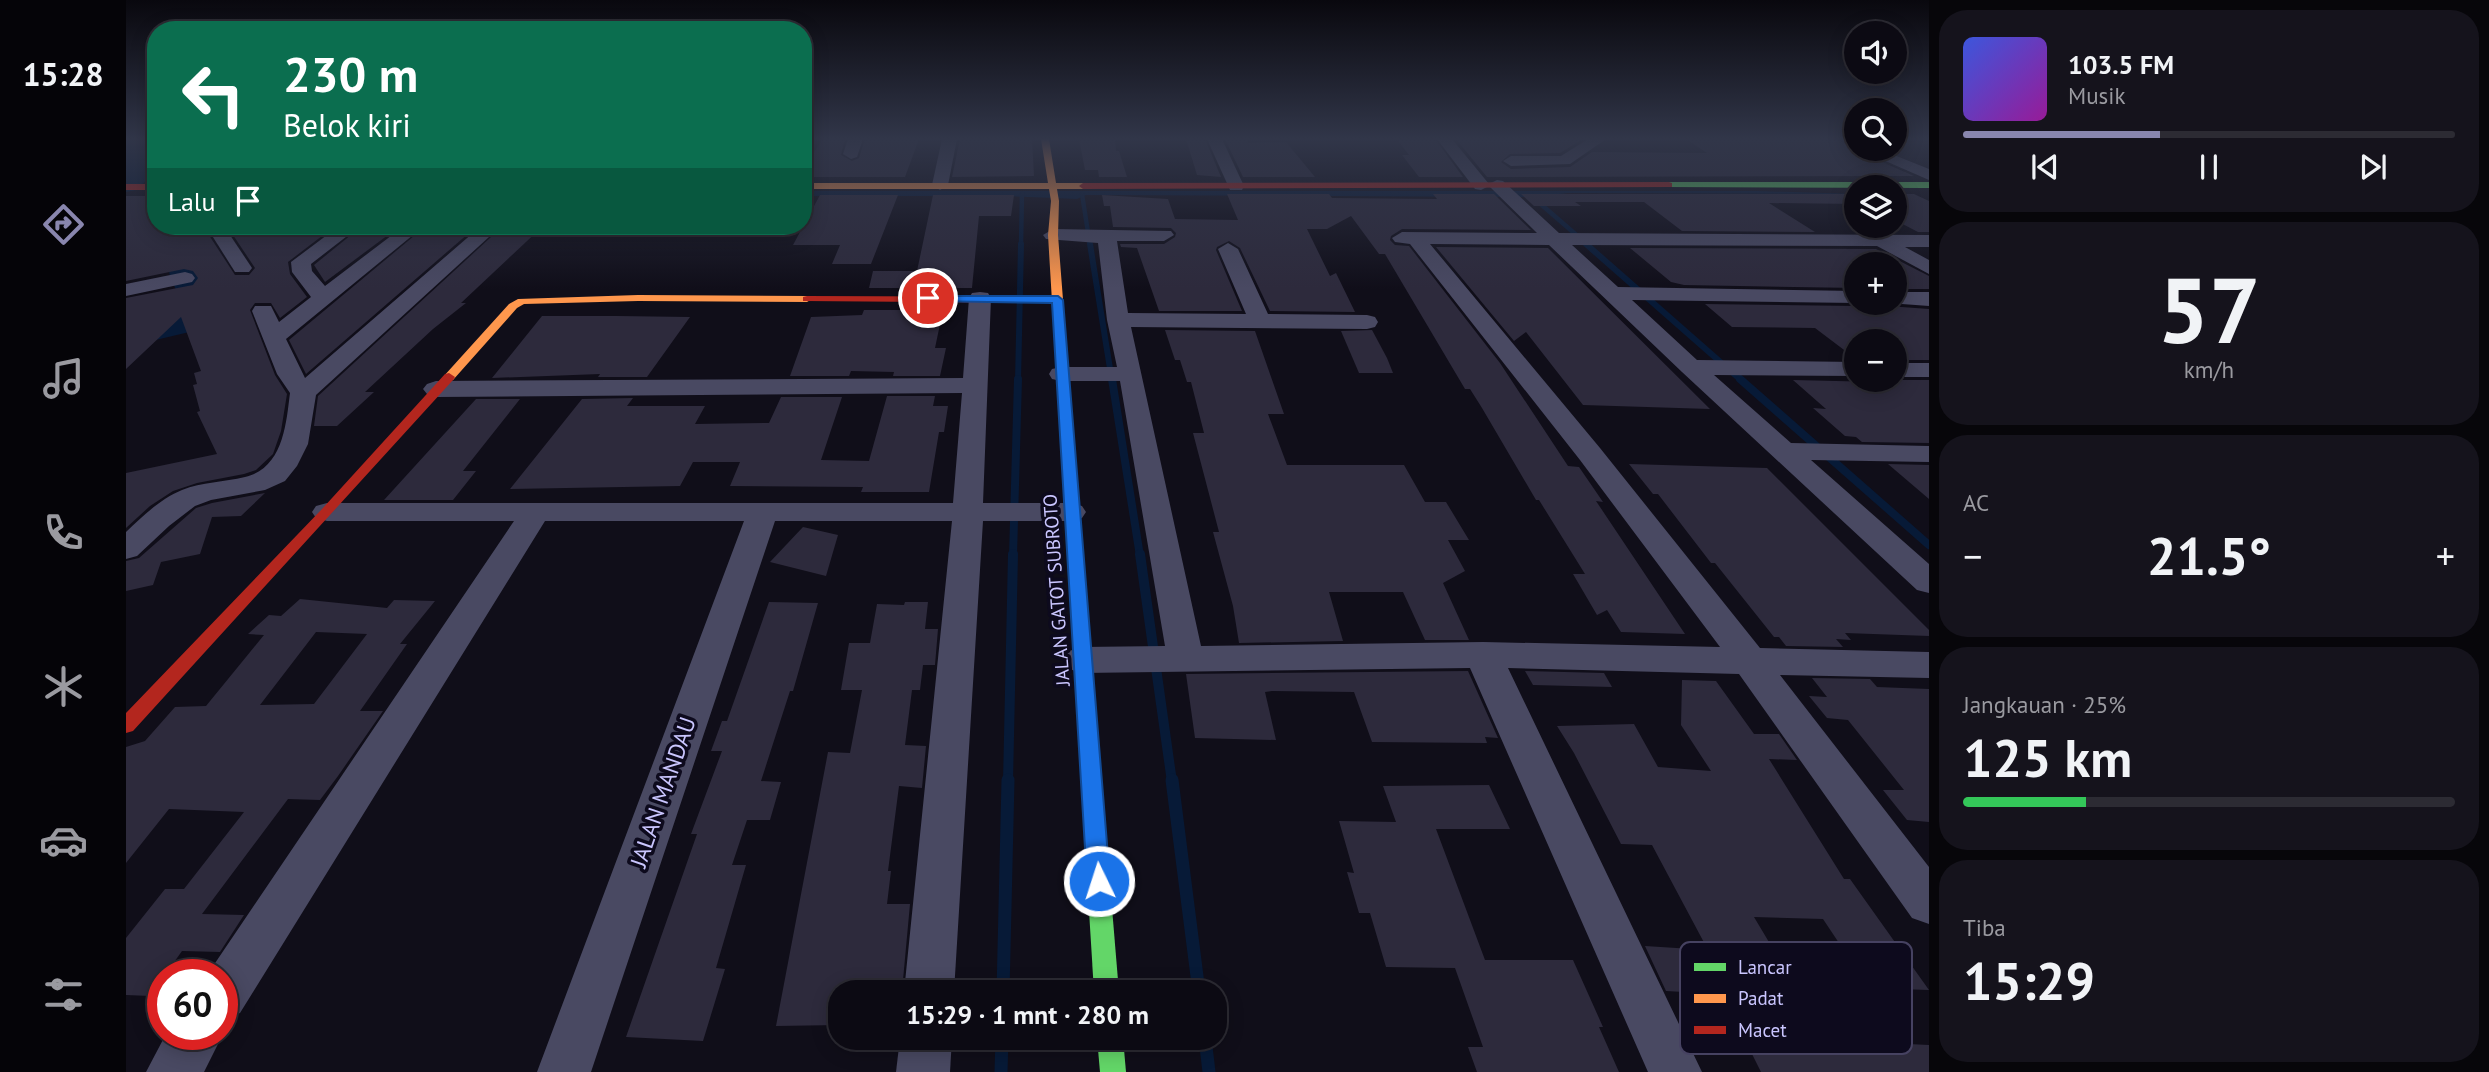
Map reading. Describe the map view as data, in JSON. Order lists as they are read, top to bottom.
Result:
{
  "streets": {
    "main road": ["JALAN GATOT SUBROTO"],
    "street": ["JALAN MANDAU"]
  },
  "legend": ["Lancar", "Padat", "Macet"],
  "page": {
    "tabs": "15:28",
    "map_buttons": ["+", "−"],
    "turn": ["230 m", "Belok kiri"],
    "song": ["103.5 FM", "Musik"],
    "then": "Lalu",
    "tile": [
      ["57", "km/h"],
      "AC",
      ["Jangkauan · 25%", "125 km"],
      ["Tiba", "15:29"]
    ],
    "heat": ["−", "21.5°", "+"],
    "limit": "60",
    "trip": "15:29 · 1 mnt · 280 m"
  }
}
